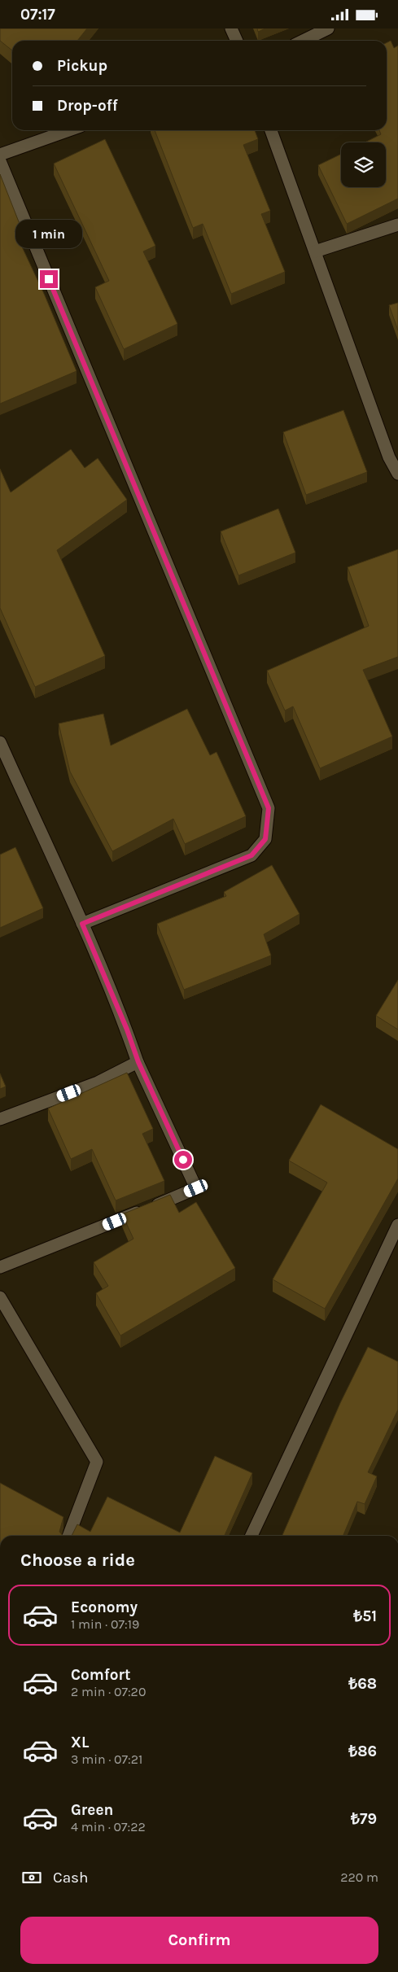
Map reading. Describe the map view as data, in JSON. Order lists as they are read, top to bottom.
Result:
{
  "page": {
    "status": "07:17",
    "banner": ["Pickup", "Drop-off"],
    "bubble": "1 min",
    "heading": "Choose a ride",
    "list": [
      {
        "name": "Economy",
        "note": "1 min · 07:19",
        "value": "₺51"
      },
      {
        "name": "Comfort",
        "note": "2 min · 07:20",
        "value": "₺68"
      },
      {
        "name": "XL",
        "note": "3 min · 07:21",
        "value": "₺86"
      },
      {
        "name": "Green",
        "note": "4 min · 07:22",
        "value": "₺79"
      }
    ],
    "pay": ["Cash", "220 m"],
    "buttons": "Confirm"
  }
}
